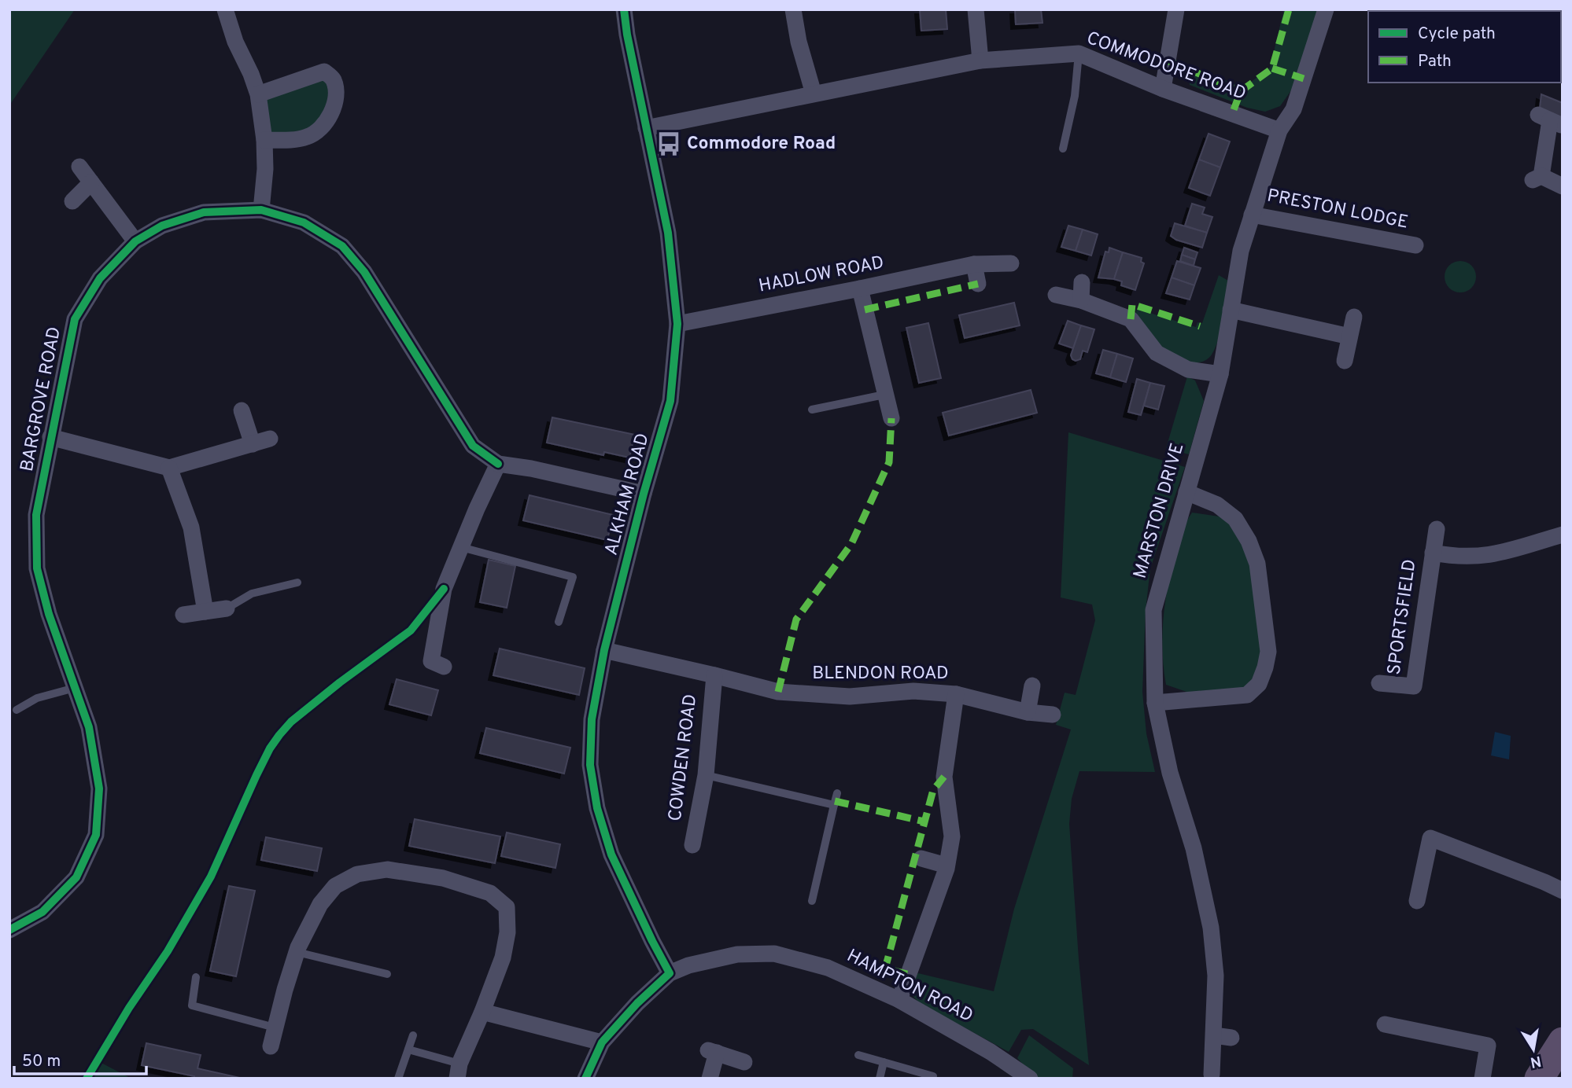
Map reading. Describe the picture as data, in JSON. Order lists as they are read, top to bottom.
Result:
{
  "streets": {
    "street": [
      "COMMODORE ROAD",
      "PRESTON LODGE",
      "HADLOW ROAD",
      "BARGROVE ROAD",
      "ALKHAM ROAD",
      "MARSTON DRIVE",
      "SPORTSFIELD",
      "BLENDON ROAD",
      "COWDEN ROAD",
      "HAMPTON ROAD"
    ]
  },
  "crossings": [
    ["COMMODORE ROAD", "ALKHAM ROAD"],
    ["COMMODORE ROAD", "MARSTON DRIVE"],
    ["PRESTON LODGE", "MARSTON DRIVE"],
    ["HADLOW ROAD", "ALKHAM ROAD"],
    ["ALKHAM ROAD", "BLENDON ROAD"],
    ["ALKHAM ROAD", "HAMPTON ROAD"],
    ["BLENDON ROAD", "COWDEN ROAD"]
  ],
  "places": {
    "bus stop": ["Commodore Road"]
  },
  "legend": ["Cycle path", "Path"],
  "scale_bar": "50 m",
  "north": "bottom"
}
